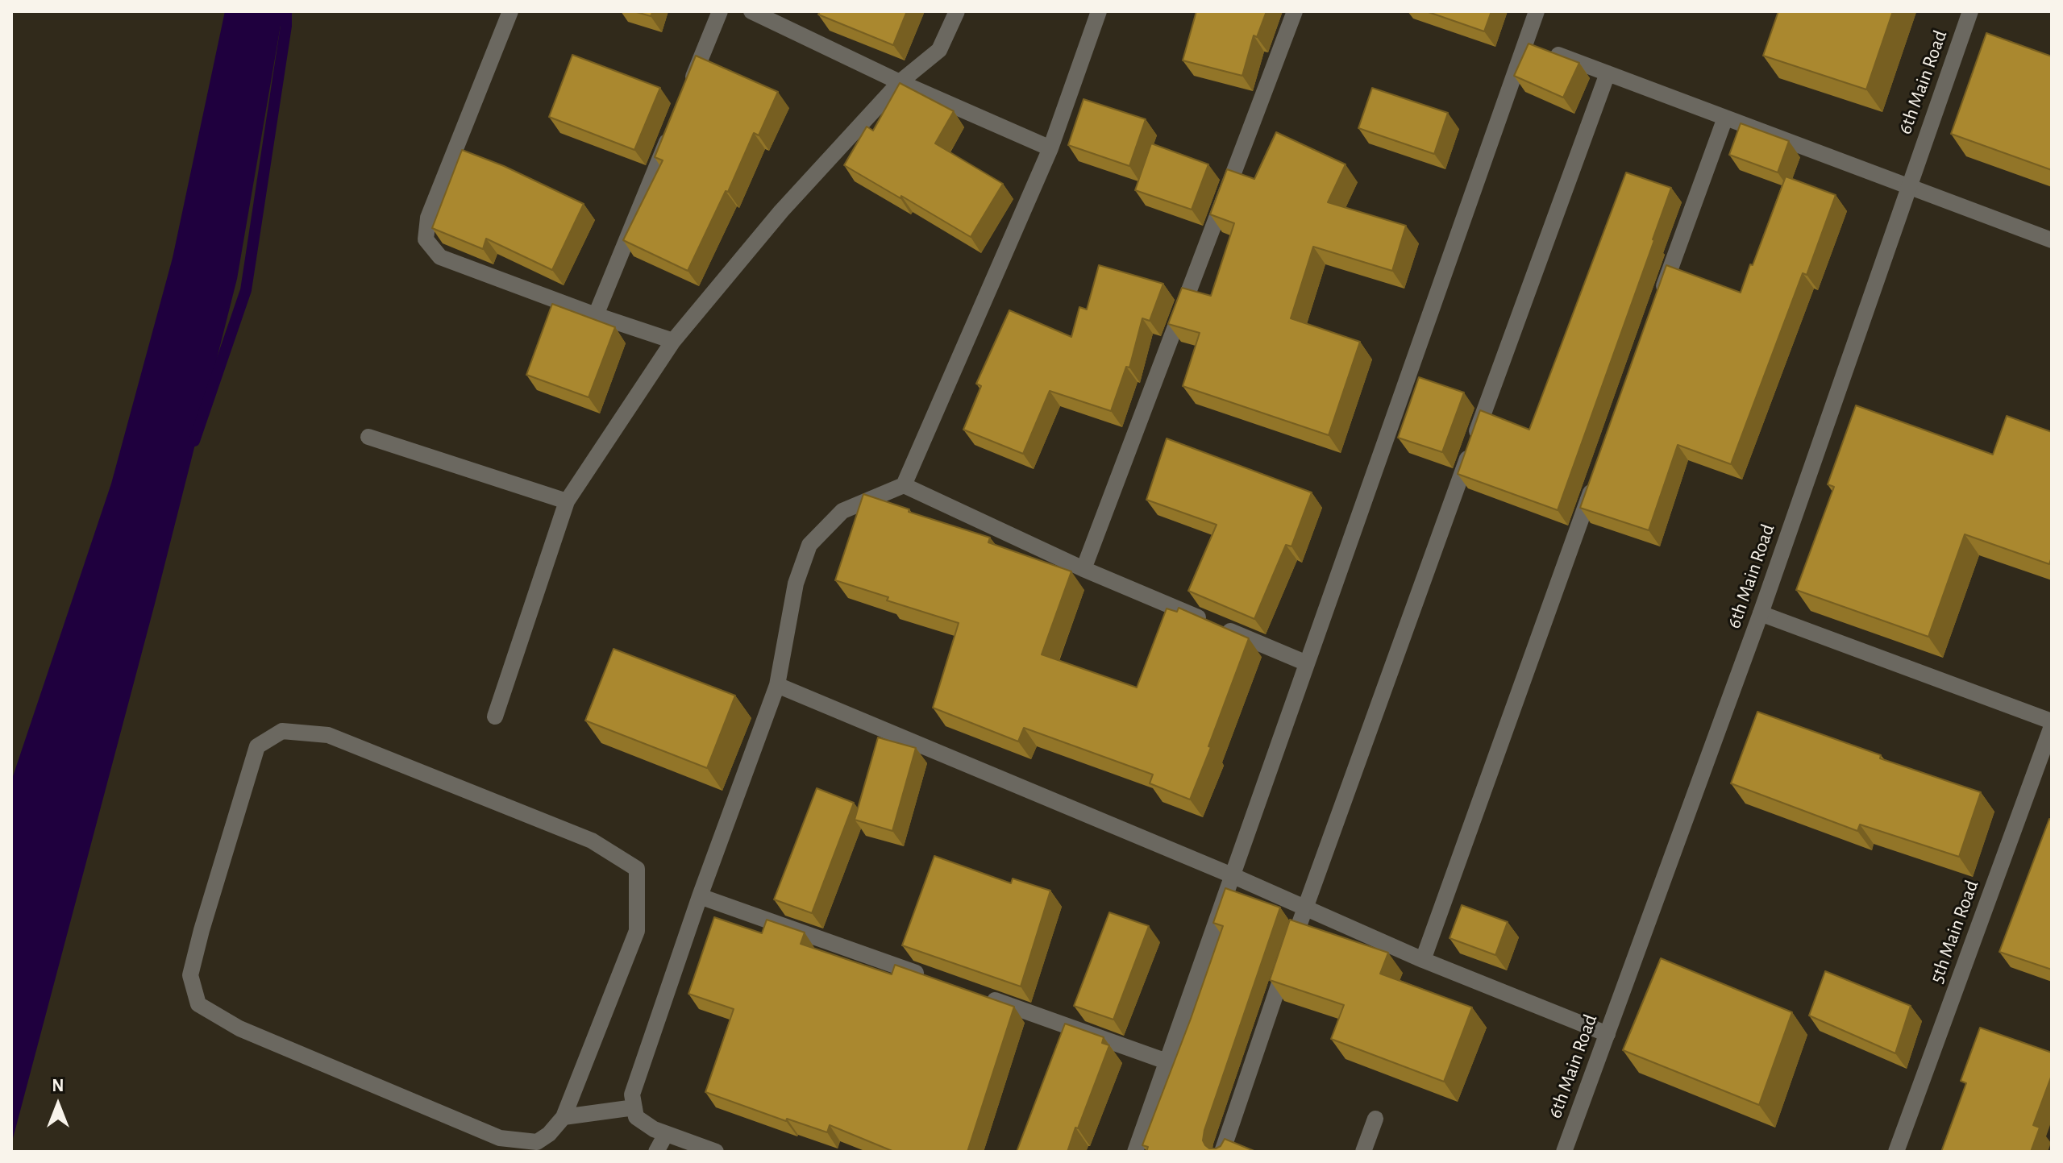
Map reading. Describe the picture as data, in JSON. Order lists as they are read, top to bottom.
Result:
{
  "streets": {
    "street": ["6th Main Road", "5th Main Road"]
  },
  "north": "top"
}
